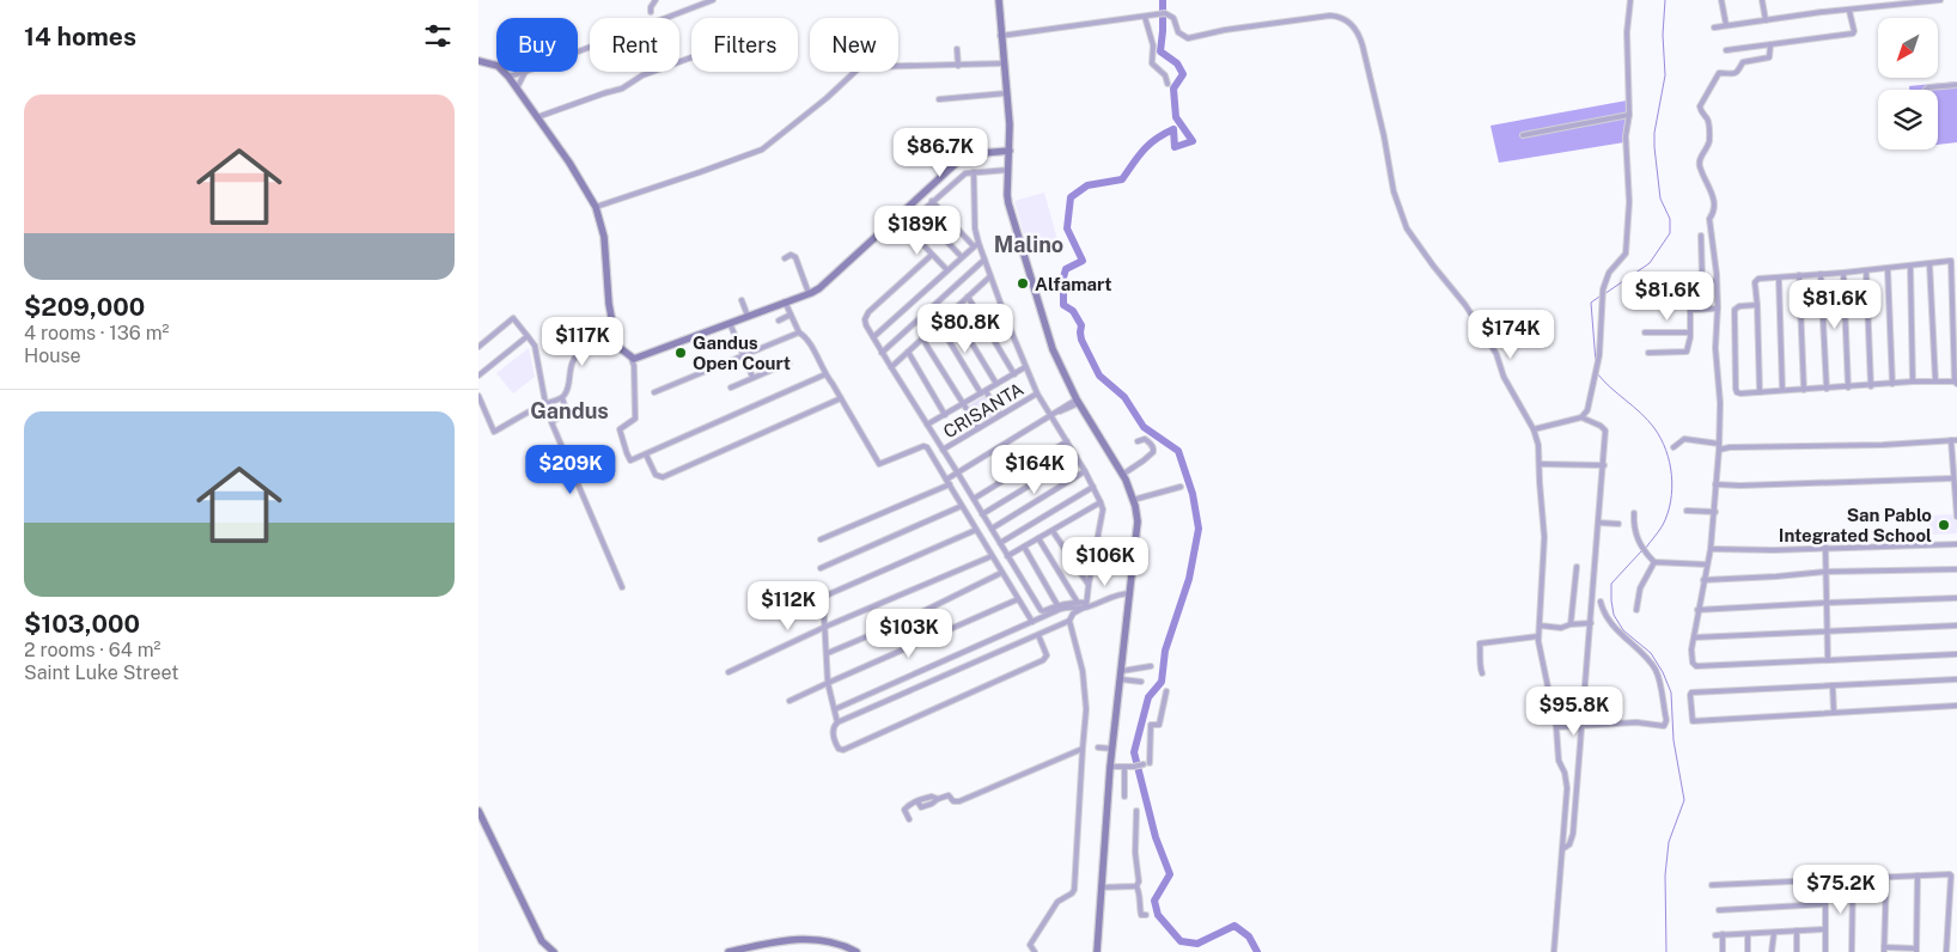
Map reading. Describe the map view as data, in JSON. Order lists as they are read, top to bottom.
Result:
{
  "streets": {
    "street": ["CRISANTA"]
  },
  "districts": ["Malino", "Gandus"],
  "places": ["Alfamart", "Gandus Open Court", "San Pablo Integrated School"],
  "north": "bottom left",
  "page": {
    "heading": "14 homes",
    "chip": [
      "Buy",
      "Rent",
      "Filters",
      "New"
    ],
    "list": [
      {
        "name": "$209,000",
        "note": "4 rooms · 136 m² · House"
      },
      {
        "name": "$103,000",
        "note": "2 rooms · 64 m² · Saint Luke Street"
      }
    ],
    "price": [
      "$86.7K",
      "$189K",
      "$81.6K",
      "$81.6K",
      "$80.8K",
      "$174K",
      "$117K",
      "$209K",
      "$164K",
      "$106K",
      "$112K",
      "$103K",
      "$95.8K",
      "$75.2K"
    ]
  }
}
